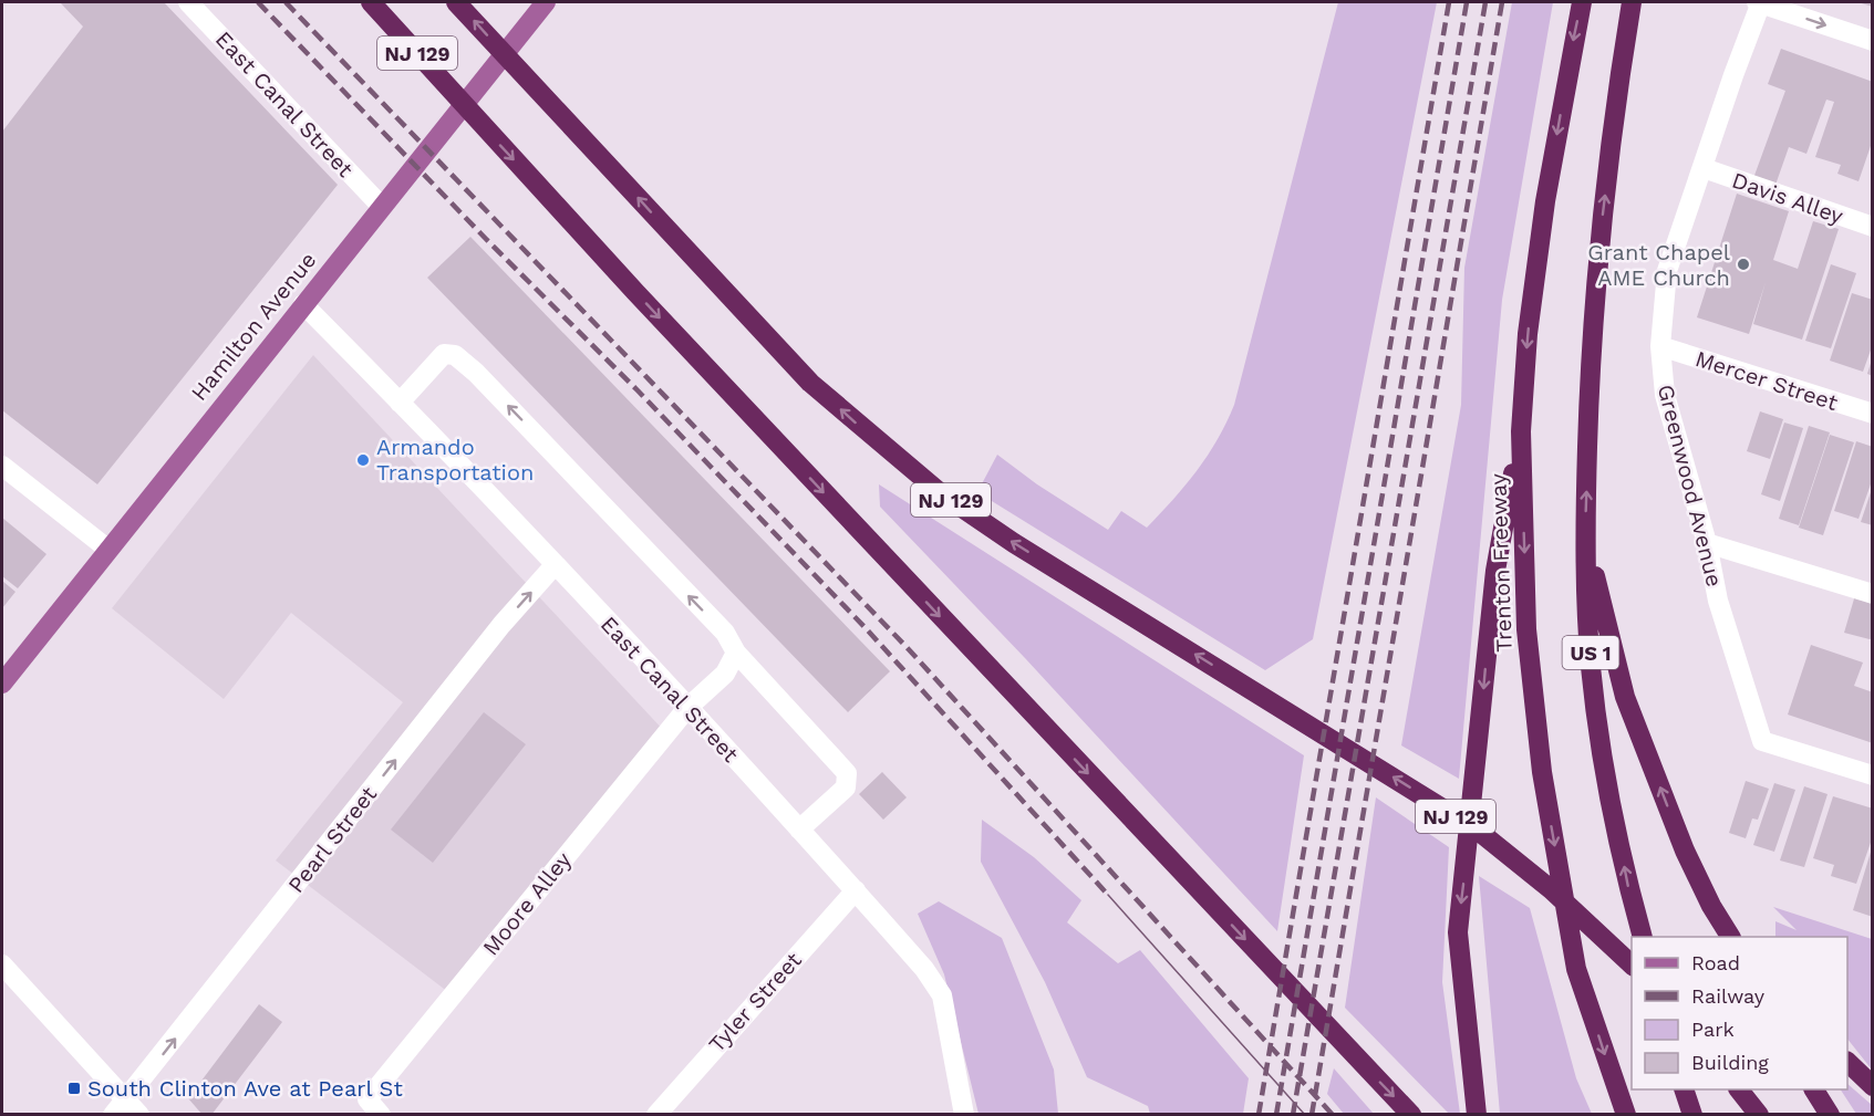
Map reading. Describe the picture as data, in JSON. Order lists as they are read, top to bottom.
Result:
{
  "streets": {
    "highway": ["NJ 129", "Trenton Freeway", "US 1"],
    "main road": ["Hamilton Avenue"],
    "street": [
      "East Canal Street",
      "Davis Alley",
      "Mercer Street",
      "Greenwood Avenue",
      "Pearl Street",
      "Moore Alley",
      "Tyler Street"
    ]
  },
  "crossings": [
    ["NJ 129", "Hamilton Avenue"],
    ["East Canal Street", "Hamilton Avenue"],
    ["East Canal Street", "Pearl Street"],
    ["East Canal Street", "Moore Alley"],
    ["East Canal Street", "Tyler Street"],
    ["Davis Alley", "Greenwood Avenue"],
    ["Mercer Street", "Greenwood Avenue"]
  ],
  "one_way": ["Pearl Street"],
  "places": {
    "other": ["Grant Chapel AME Church", "Armando Transportation"],
    "transit": ["South Clinton Ave at Pearl St"]
  },
  "legend": [
    "Road",
    "Railway",
    "Park",
    "Building"
  ]
}
